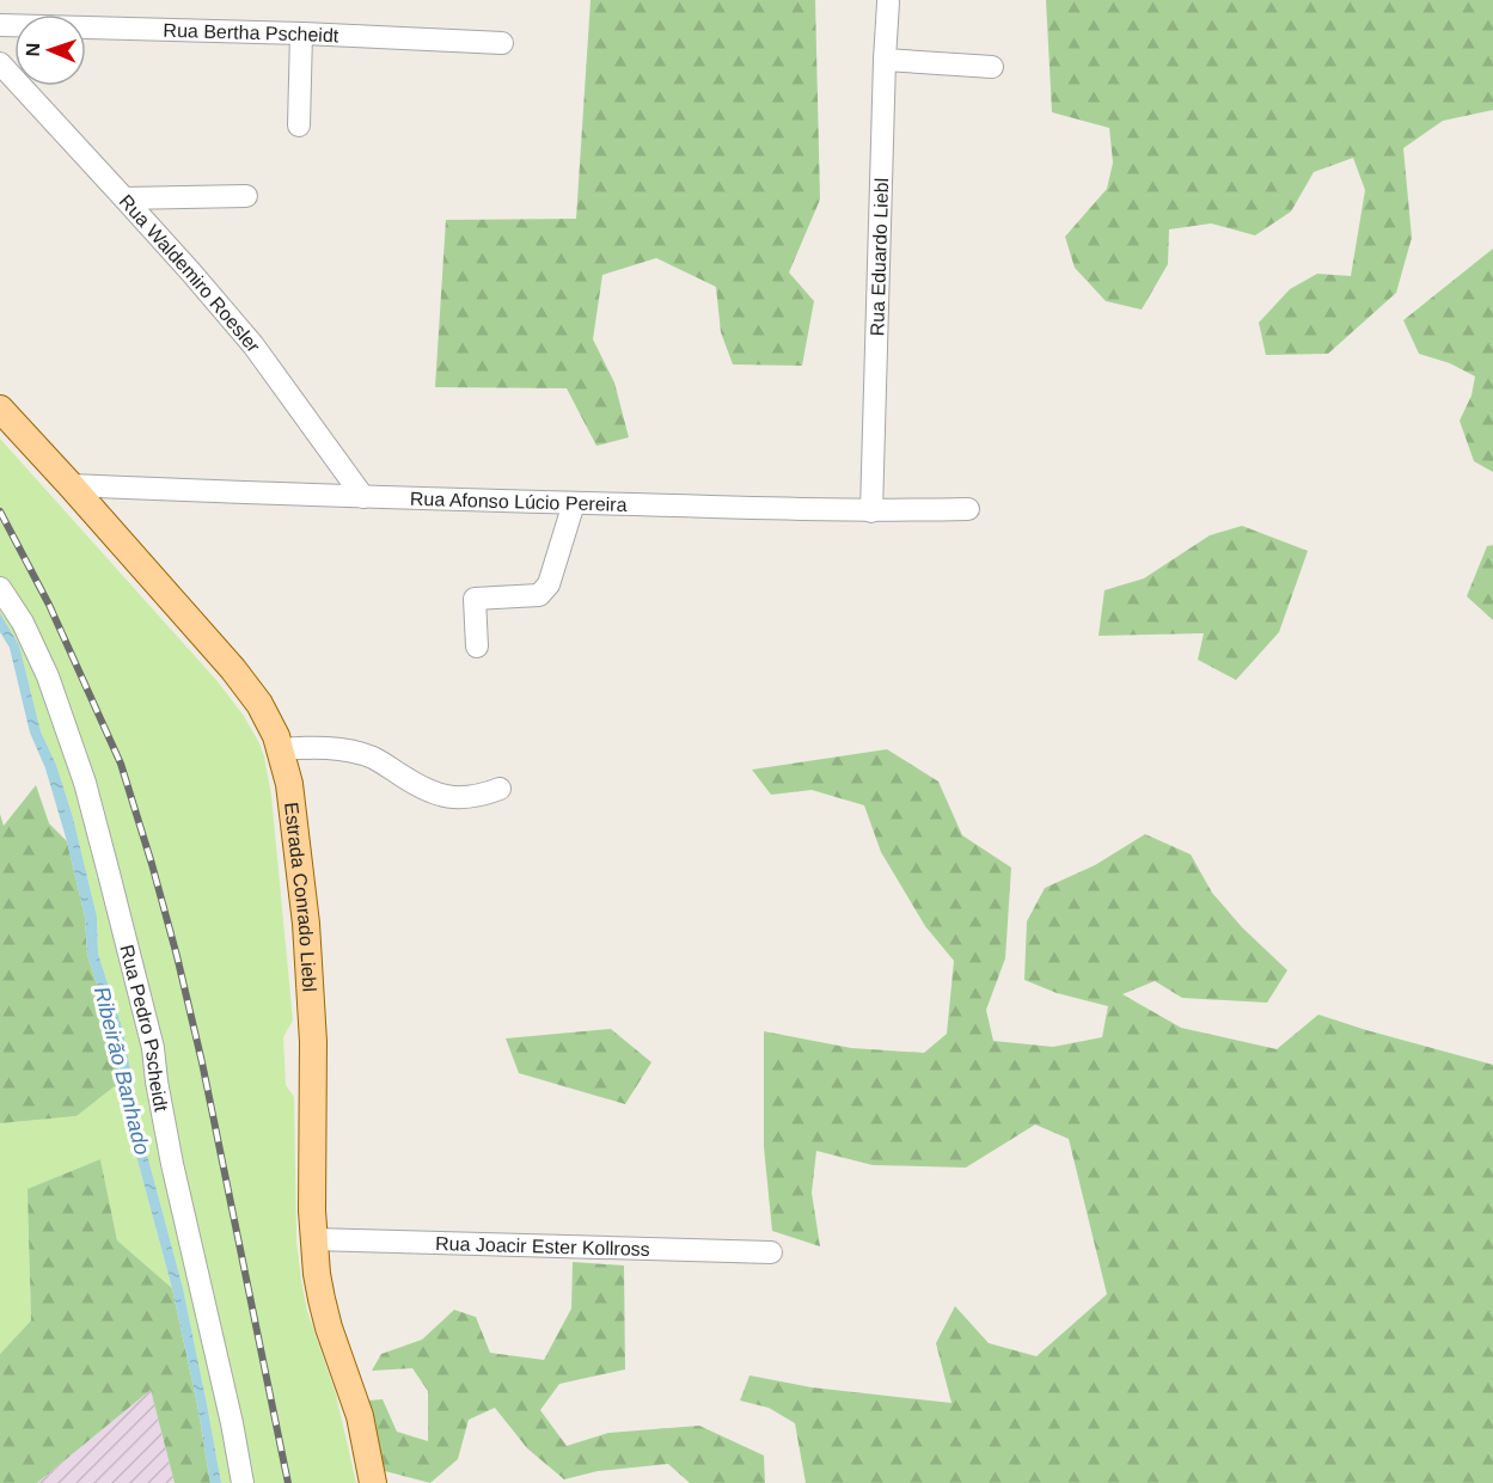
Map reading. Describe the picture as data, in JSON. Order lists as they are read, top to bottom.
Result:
{
  "streets": {
    "main road": ["Estrada Conrado Liebl"],
    "street": [
      "Rua Bertha Pscheidt",
      "Rua Eduardo Liebl",
      "Rua Waldemiro Roesler",
      "Rua Afonso Lúcio Pereira",
      "Rua Pedro Pscheidt",
      "Rua Joacir Ester Kollross"
    ]
  },
  "crossings": [
    ["Rua Eduardo Liebl", "Rua Afonso Lúcio Pereira"],
    ["Rua Waldemiro Roesler", "Rua Afonso Lúcio Pereira"],
    ["Rua Afonso Lúcio Pereira", "Estrada Conrado Liebl"],
    ["Estrada Conrado Liebl", "Rua Joacir Ester Kollross"]
  ],
  "water": ["Ribeirão Banhado"],
  "north": "left"
}
